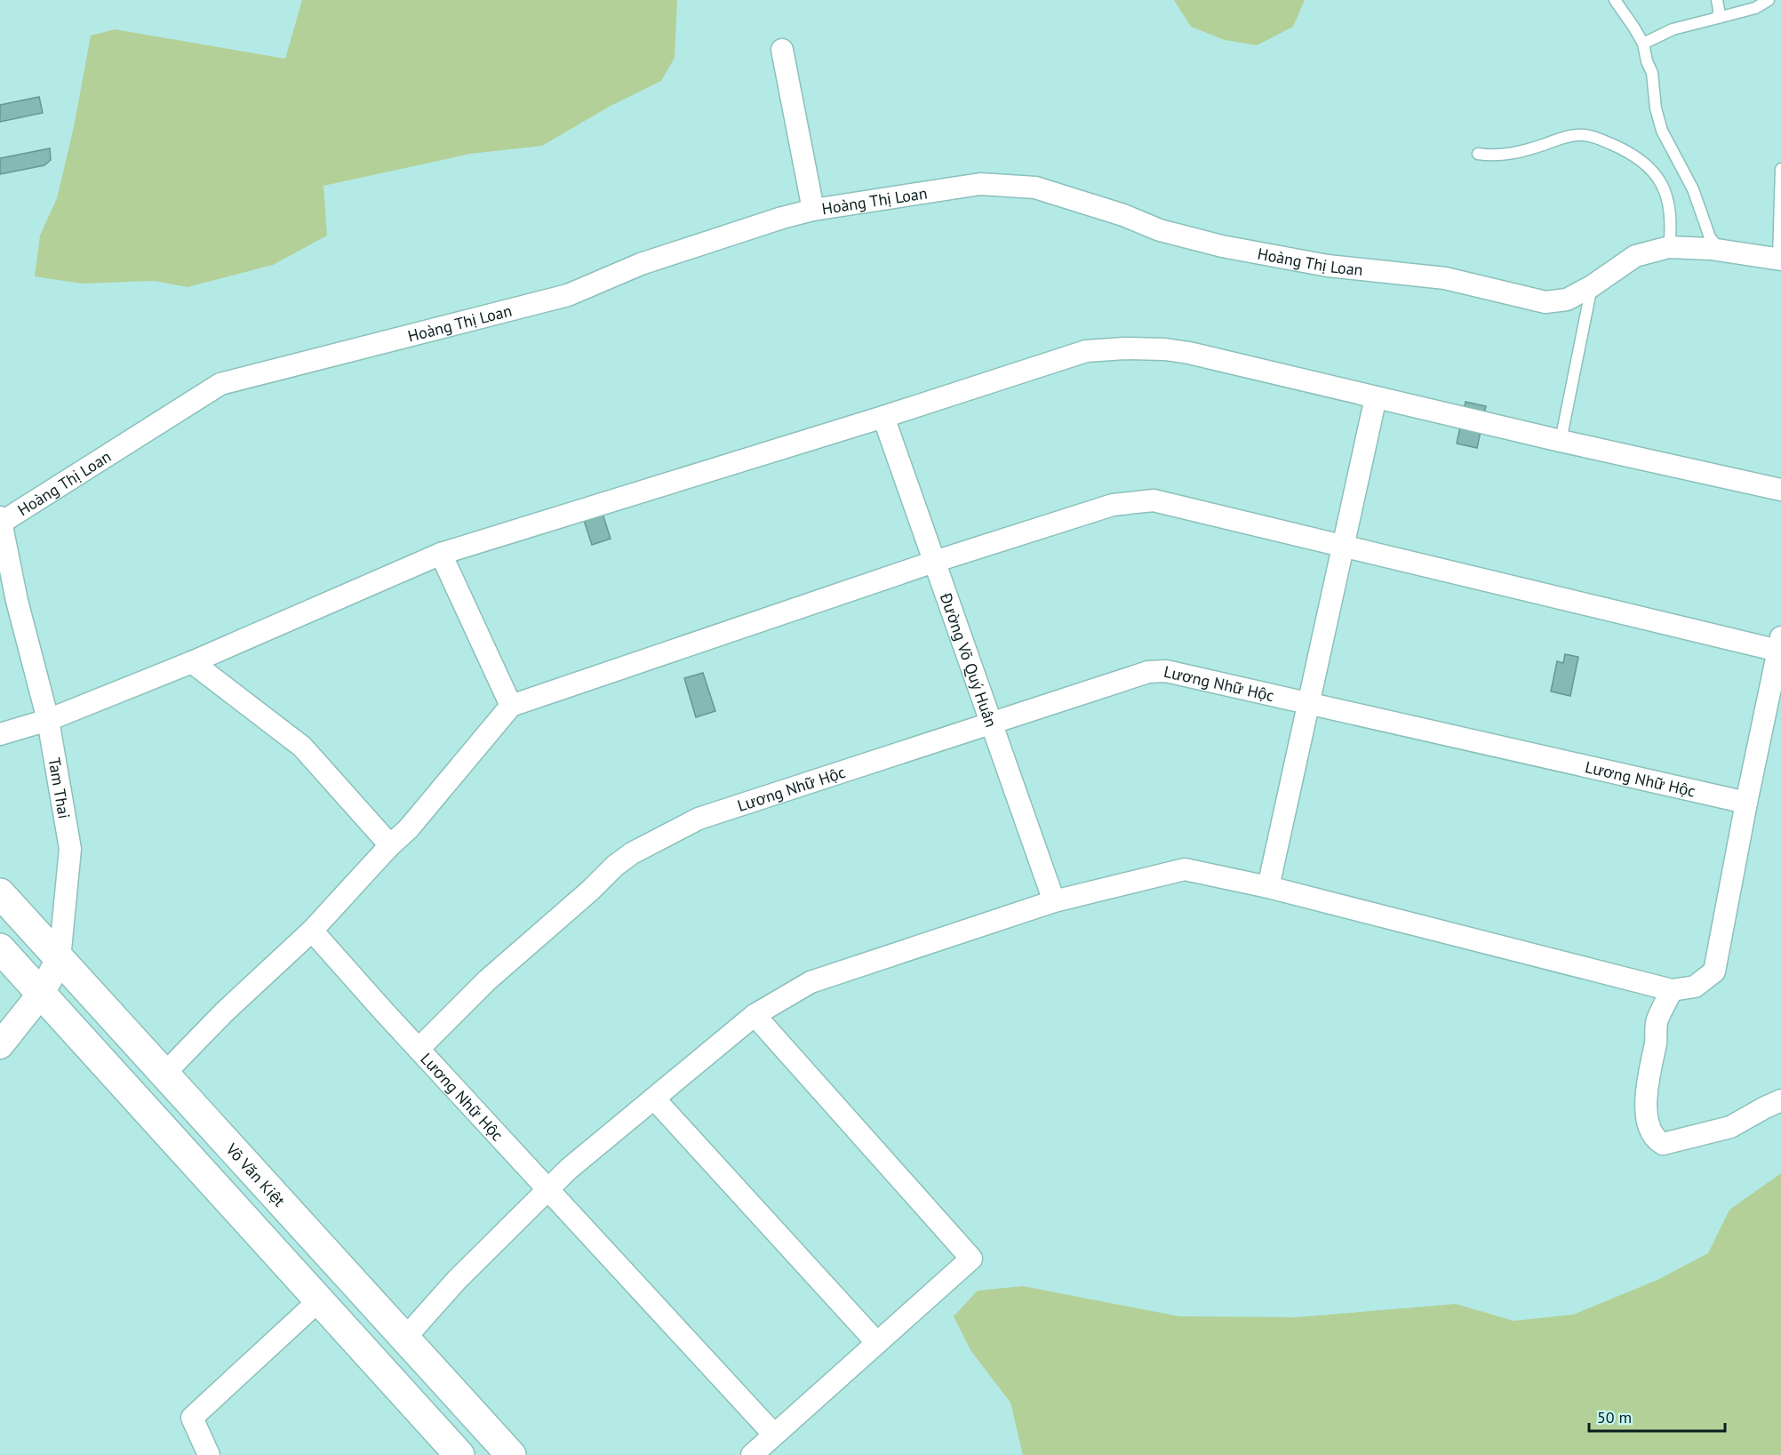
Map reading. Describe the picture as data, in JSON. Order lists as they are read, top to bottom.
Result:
{
  "streets": {
    "main road": ["Võ Văn Kiệt"],
    "street": [
      "Hoàng Thị Loan",
      "Đường Võ Quý Huân",
      "Lương Nhữ Hộc",
      "Tam Thai"
    ]
  },
  "crossings": [
    ["Hoàng Thị Loan", "Tam Thai"],
    ["Đường Võ Quý Huân", "Lương Nhữ Hộc"],
    ["Tam Thai", "Võ Văn Kiệt"]
  ],
  "scale_bar": "50 m"
}
